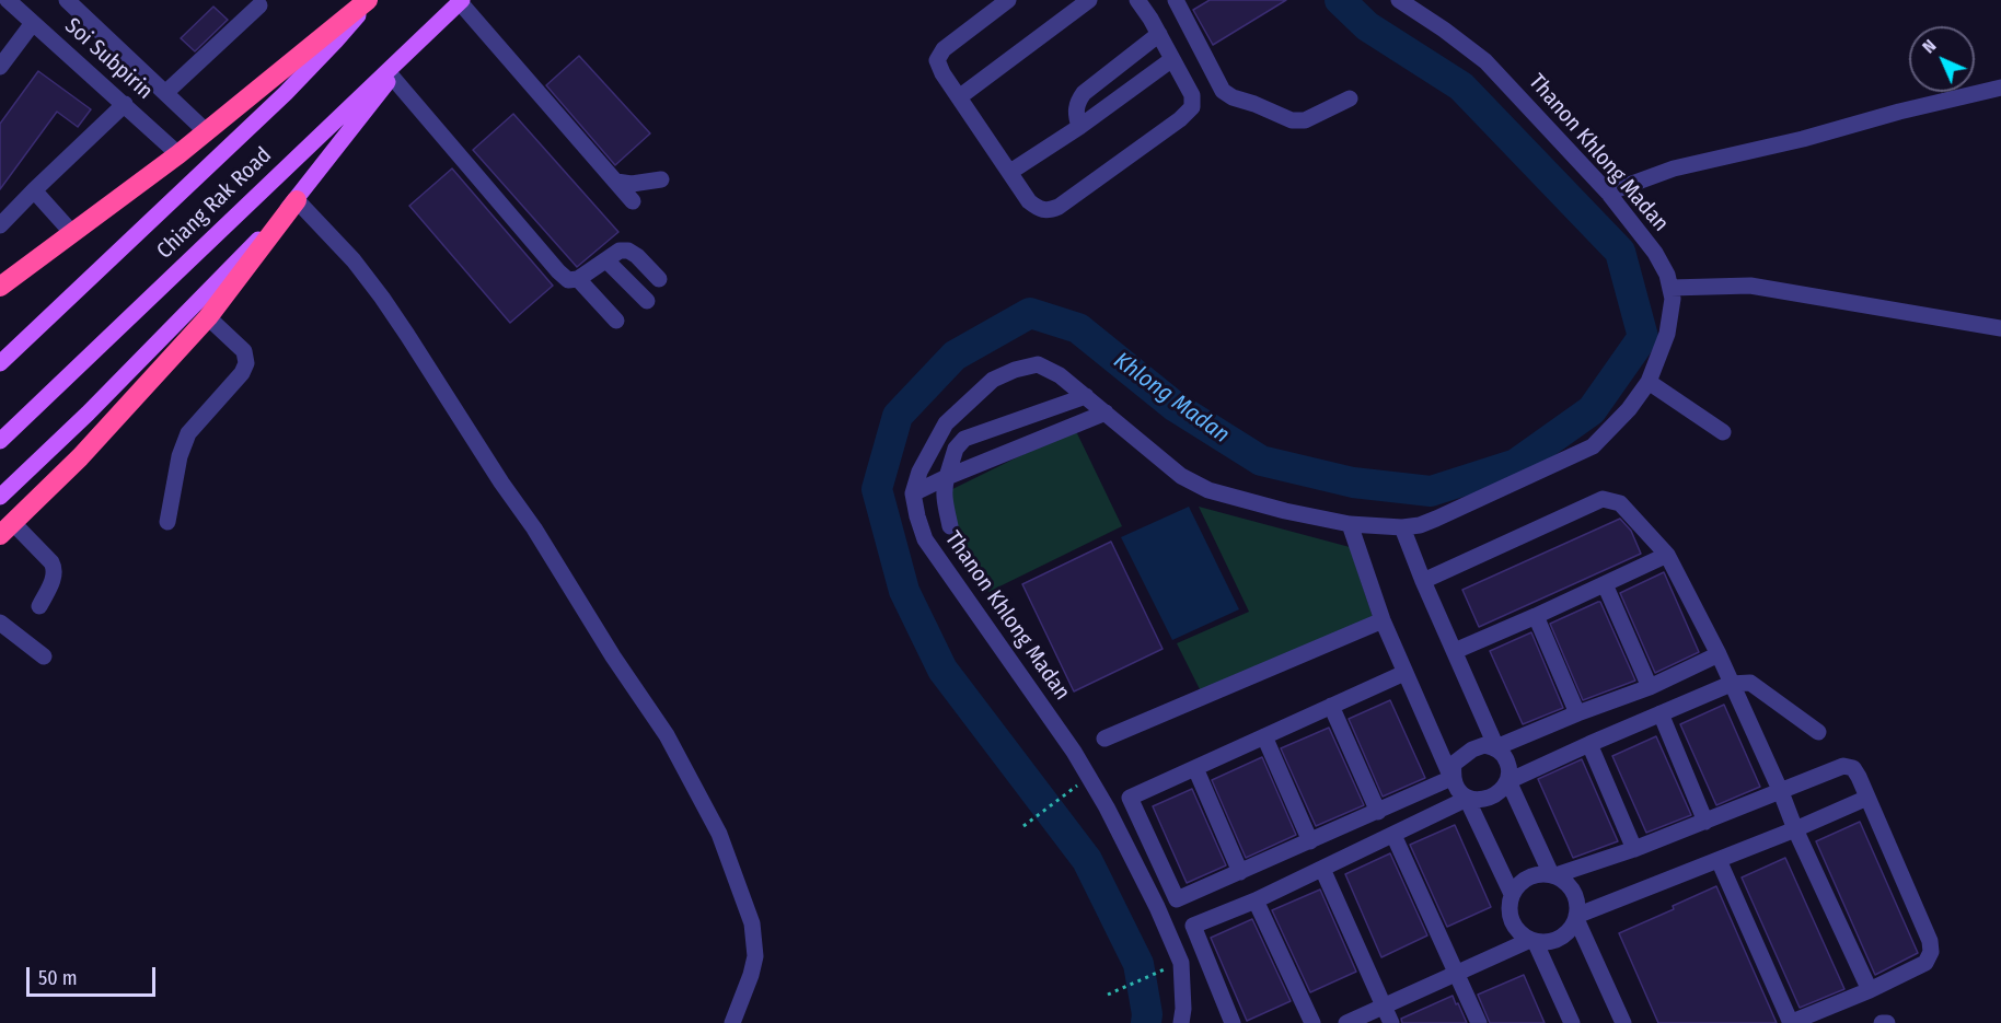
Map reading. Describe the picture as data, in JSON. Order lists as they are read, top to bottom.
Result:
{
  "streets": {
    "main road": ["Chiang Rak Road"],
    "street": ["Soi Subpirin", "Thanon Khlong Madan"]
  },
  "water": ["Khlong Madan"],
  "scale_bar": "50 m",
  "north": "top left"
}
